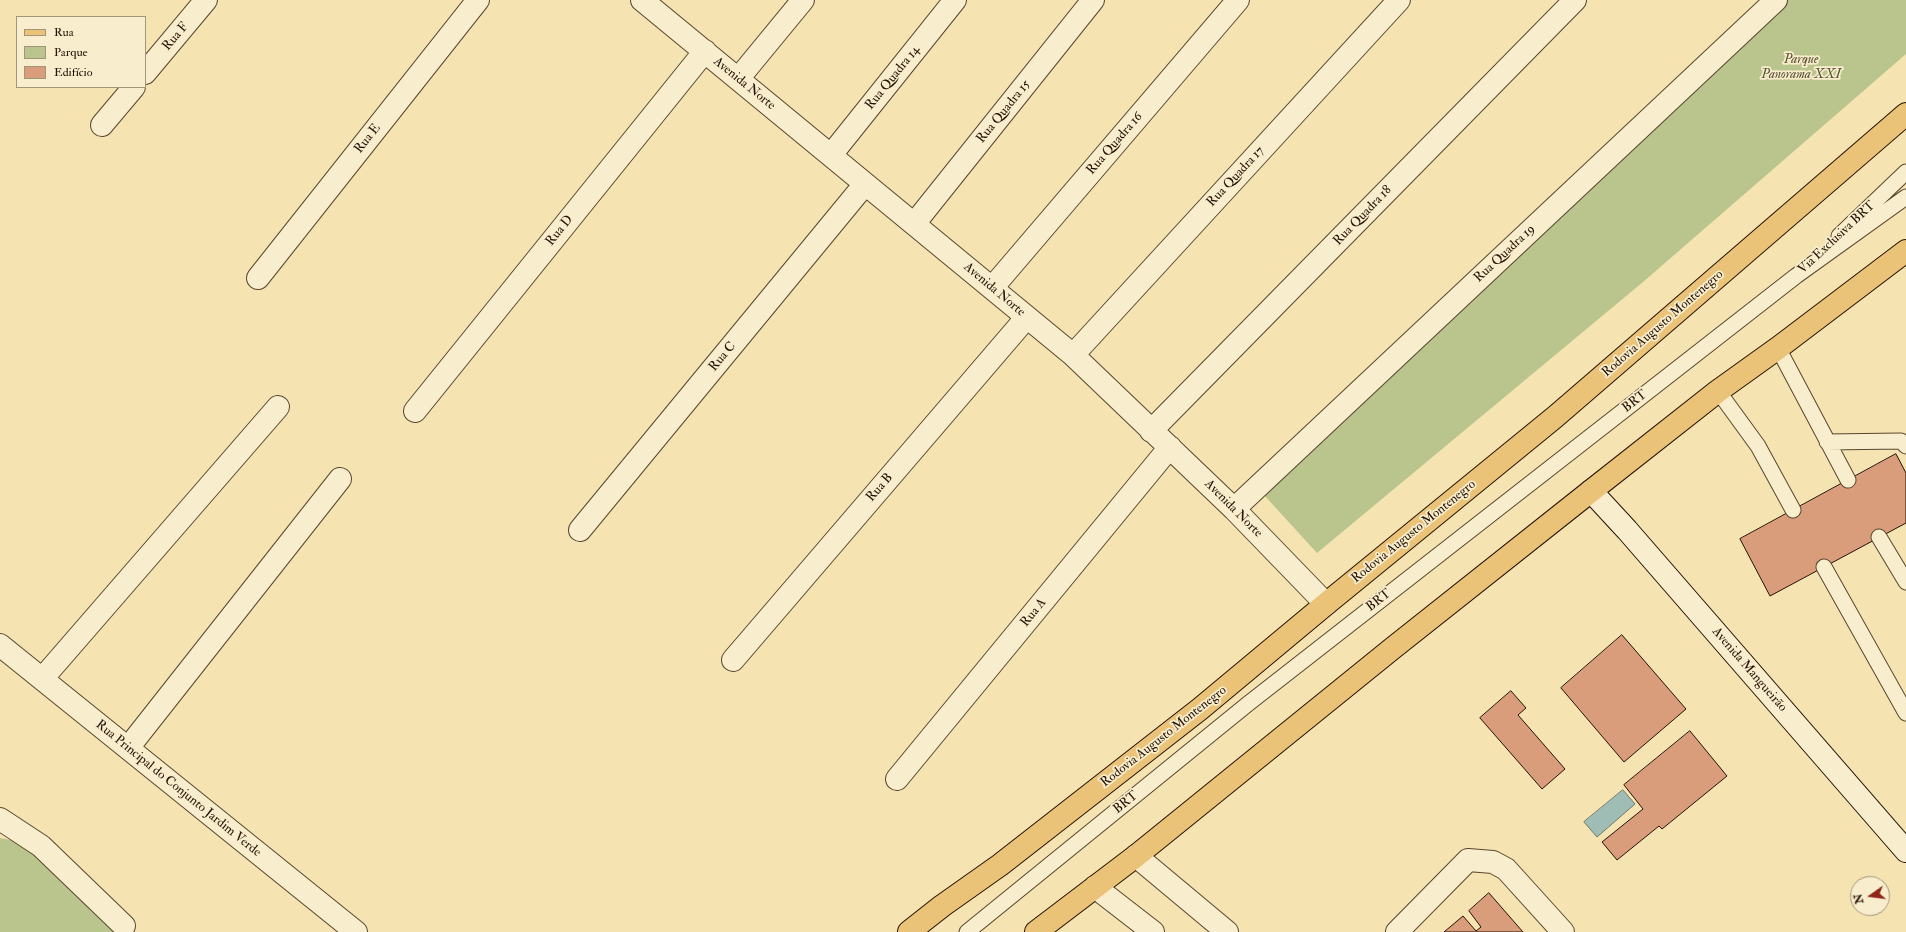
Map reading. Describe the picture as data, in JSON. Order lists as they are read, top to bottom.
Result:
{
  "streets": {
    "main road": ["Rodovia Augusto Montenegro"],
    "street": [
      "Rua F",
      "Rua Quadra 14",
      "Avenida Norte",
      "Rua Quadra 15",
      "Rua E",
      "Rua Quadra 16",
      "Rua Quadra 17",
      "Rua Quadra 18",
      "Rua D",
      "Rua Quadra 19",
      "Rua C",
      "Rua B",
      "Rua A",
      "Avenida Mangueirão",
      "Rua Principal do Conjunto Jardim Verde"
    ],
    "lane": ["Via Exclusiva BRT", "BRT"]
  },
  "crossings": [
    ["Rua Quadra 14", "Avenida Norte"],
    ["Avenida Norte", "Rua Quadra 15"],
    ["Avenida Norte", "Rua Quadra 16"],
    ["Avenida Norte", "Rua Quadra 17"],
    ["Avenida Norte", "Rua Quadra 18"],
    ["Avenida Norte", "Rua D"],
    ["Avenida Norte", "Rua Quadra 19"],
    ["Avenida Norte", "Rodovia Augusto Montenegro"],
    ["Avenida Norte", "Rua C"],
    ["Avenida Norte", "Rua B"],
    ["Avenida Norte", "Rua A"],
    ["Via Exclusiva BRT", "BRT"]
  ],
  "parks": ["Parque Panorama XXI"],
  "legend": ["Rua", "Parque", "Edifício"],
  "north": "left"
}
